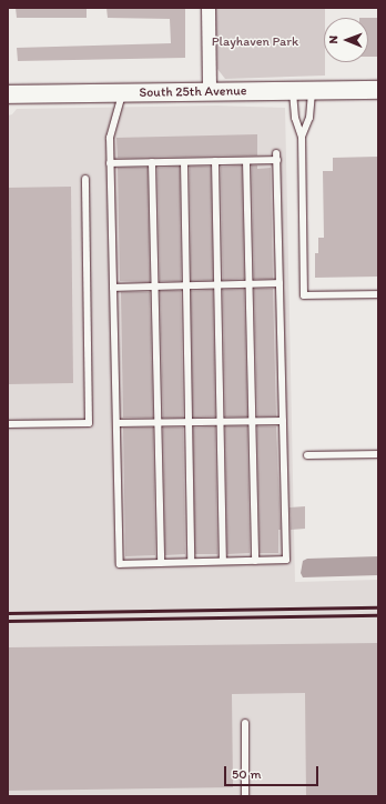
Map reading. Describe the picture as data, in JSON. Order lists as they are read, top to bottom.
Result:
{
  "streets": {
    "main road": ["South 25th Avenue"]
  },
  "parks": ["Playhaven Park"],
  "scale_bar": "50 m",
  "north": "left"
}
